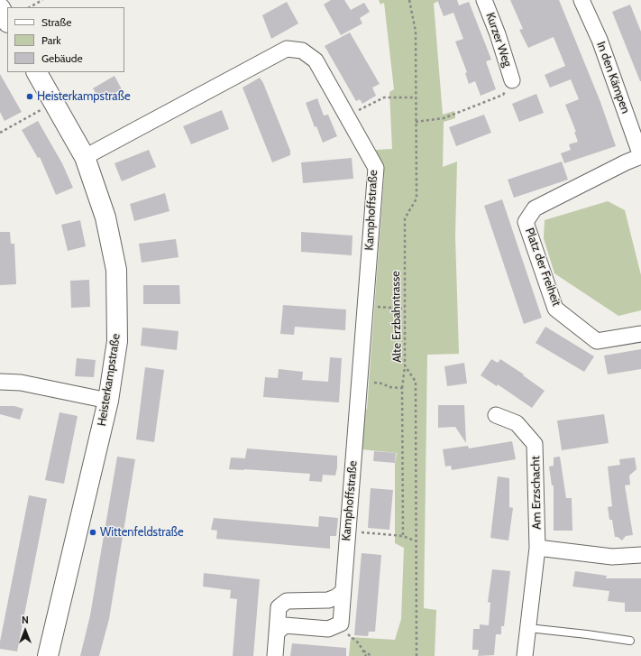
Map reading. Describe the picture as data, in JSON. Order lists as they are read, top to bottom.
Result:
{
  "streets": {
    "street": [
      "Kurzer Weg",
      "In den Kämpen",
      "Kamphoffstraße",
      "Platz der Freiheit",
      "Heisterkampstraße",
      "Am Erzschacht"
    ],
    "path": ["Alte Erzbahntrasse"]
  },
  "crossings": [
    ["In den Kämpen", "Platz der Freiheit"],
    ["Kamphoffstraße", "Heisterkampstraße"]
  ],
  "places": ["Heisterkampstraße", "Wittenfeldstraße"],
  "legend": ["Straße", "Park", "Gebäude"],
  "north": "top"
}
